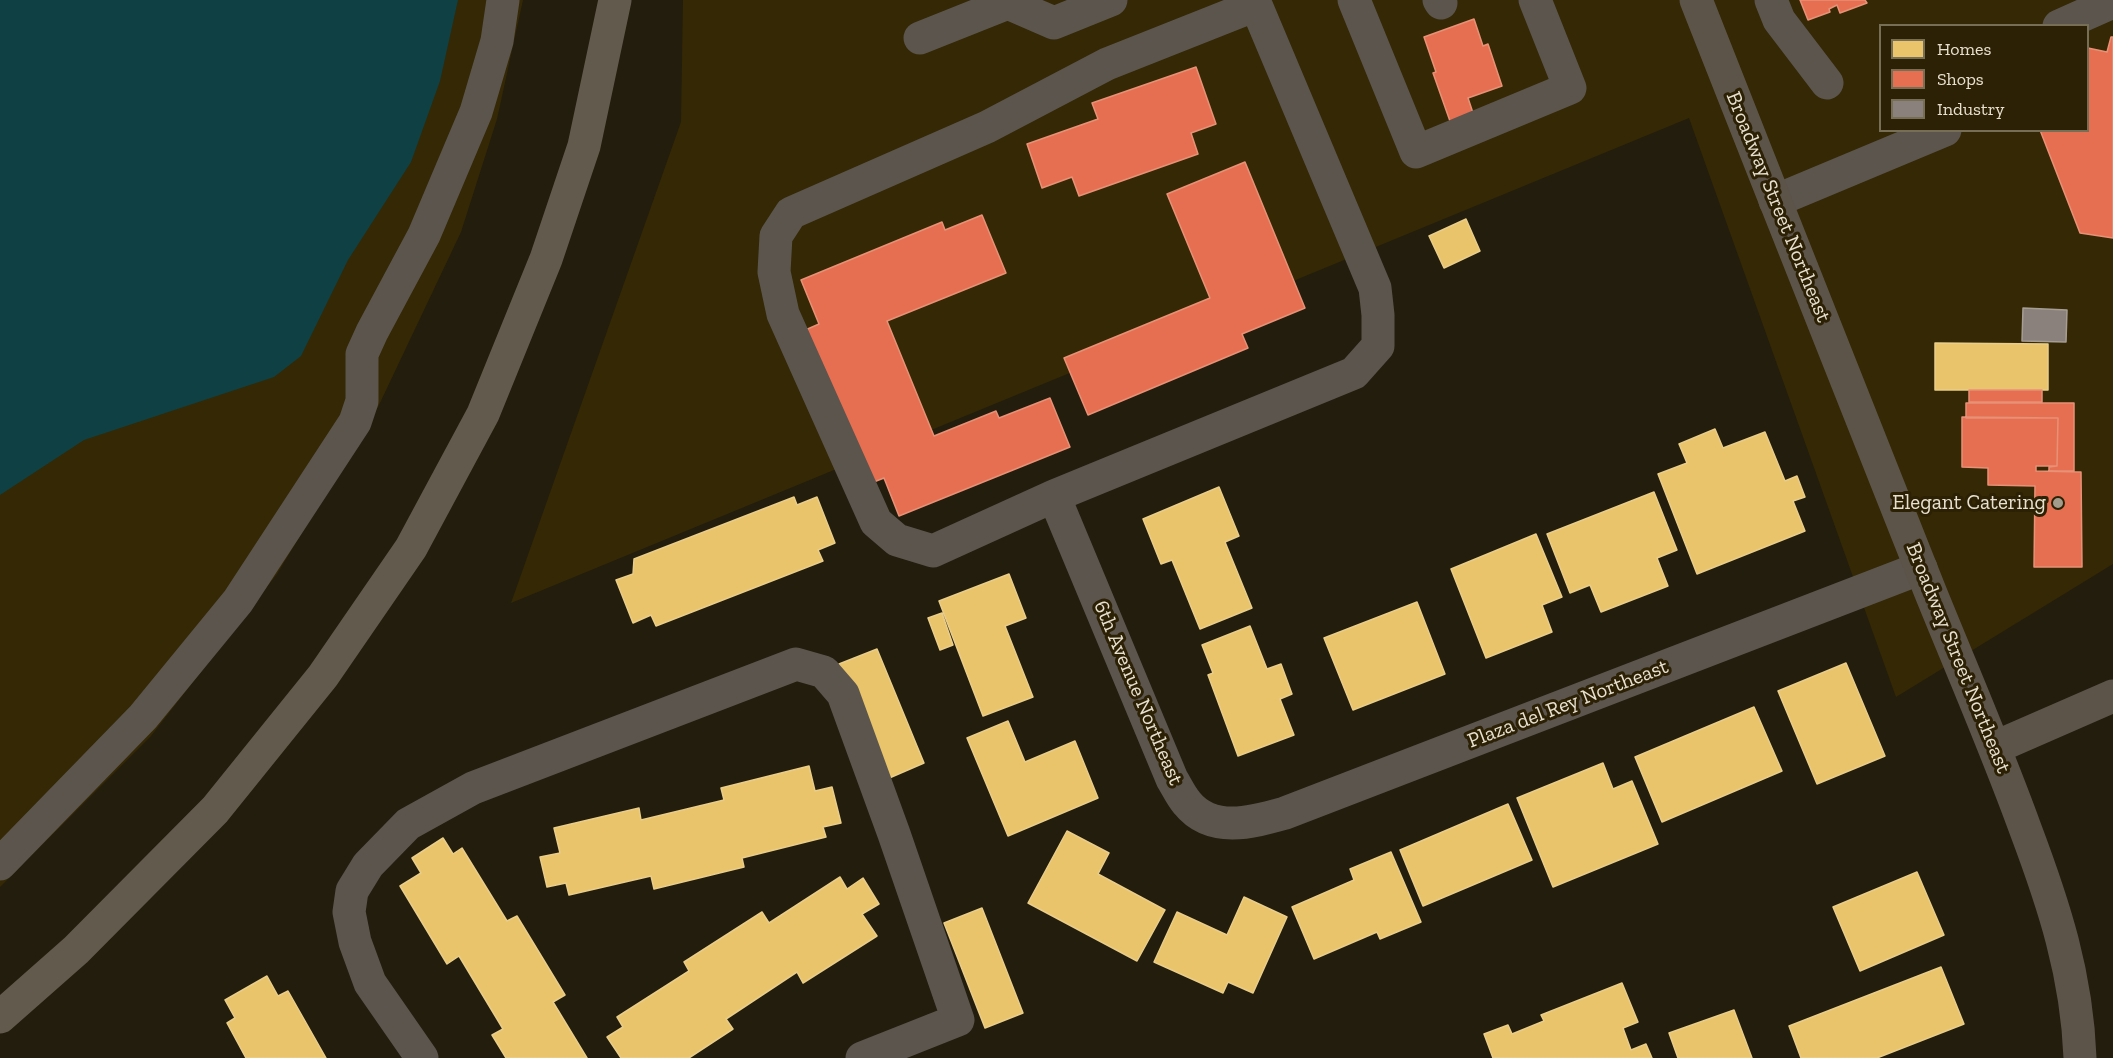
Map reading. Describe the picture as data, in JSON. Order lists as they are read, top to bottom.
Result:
{
  "streets": {
    "main road": ["Broadway Street Northeast"],
    "street": ["6th Avenue Northeast", "Plaza del Rey Northeast"]
  },
  "crossings": [
    ["Broadway Street Northeast", "Plaza del Rey Northeast"],
    ["6th Avenue Northeast", "Plaza del Rey Northeast"]
  ],
  "places": ["Elegant Catering"],
  "legend": ["Homes", "Shops", "Industry"]
}
